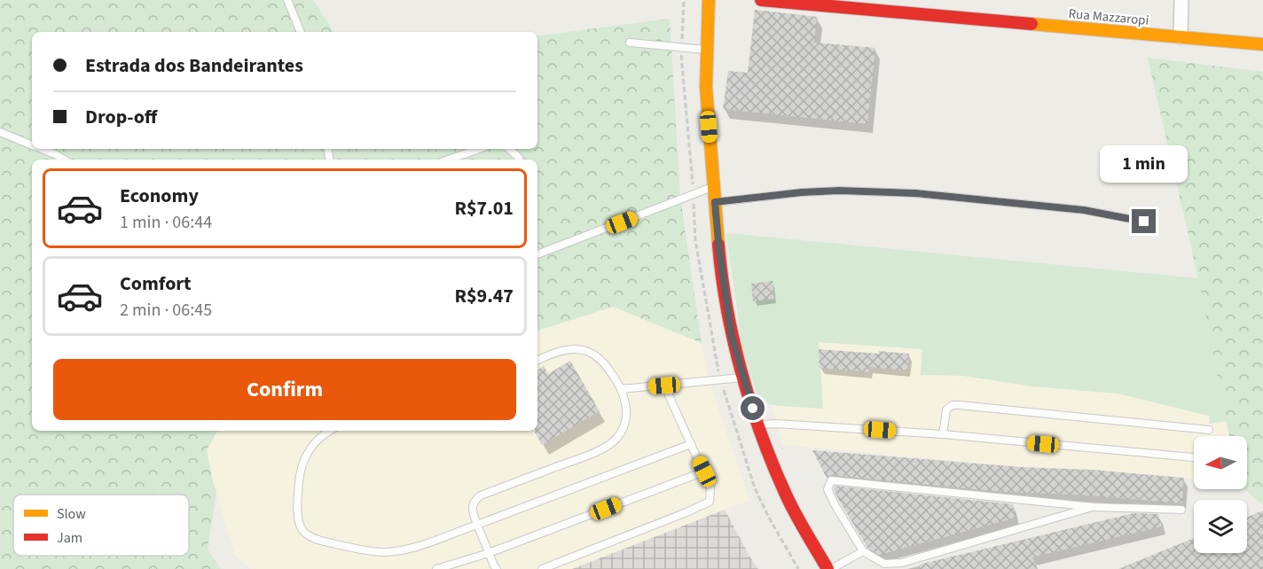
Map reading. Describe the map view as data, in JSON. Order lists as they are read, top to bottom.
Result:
{
  "streets": {
    "main road": ["Rua Mazzaropi"]
  },
  "legend": ["Slow", "Jam"],
  "north": "left",
  "page": {
    "banner": ["Estrada dos Bandeirantes", "Drop-off"],
    "bubble": "1 min",
    "list": [
      {
        "name": "Economy",
        "note": "1 min · 06:44",
        "value": "R$7.01"
      },
      {
        "name": "Comfort",
        "note": "2 min · 06:45",
        "value": "R$9.47"
      }
    ],
    "buttons": "Confirm"
  }
}
